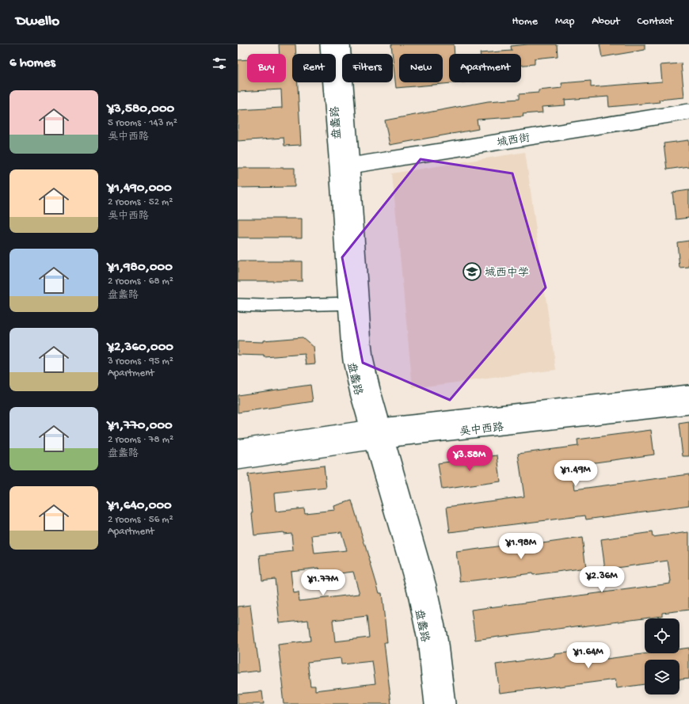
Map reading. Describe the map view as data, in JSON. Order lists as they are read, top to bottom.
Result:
{
  "streets": {
    "main road": ["盘蠡路", "吴中西路"],
    "street": ["城西街"]
  },
  "crossings": [
    ["盘蠡路", "城西街"],
    ["盘蠡路", "吴中西路"]
  ],
  "places": {
    "school or university": ["城西中学"]
  },
  "page": {
    "header": "Dwello",
    "nav": [
      "Home",
      "Map",
      "About",
      "Contact"
    ],
    "heading": "6 homes",
    "chip": [
      "Buy",
      "Rent",
      "Filters",
      "New",
      "Apartment"
    ],
    "list": [
      {
        "name": "¥3,580,000",
        "note": "5 rooms · 143 m² · 吴中西路"
      },
      {
        "name": "¥1,490,000",
        "note": "2 rooms · 52 m² · 吴中西路"
      },
      {
        "name": "¥1,980,000",
        "note": "2 rooms · 68 m² · 盘蠡路"
      },
      {
        "name": "¥2,360,000",
        "note": "3 rooms · 95 m² · Apartment"
      },
      {
        "name": "¥1,770,000",
        "note": "2 rooms · 78 m² · 盘蠡路"
      },
      {
        "name": "¥1,640,000",
        "note": "2 rooms · 56 m² · Apartment"
      }
    ],
    "price": [
      "¥3.58M",
      "¥1.49M",
      "¥1.98M",
      "¥2.36M",
      "¥1.77M",
      "¥1.64M"
    ]
  }
}
